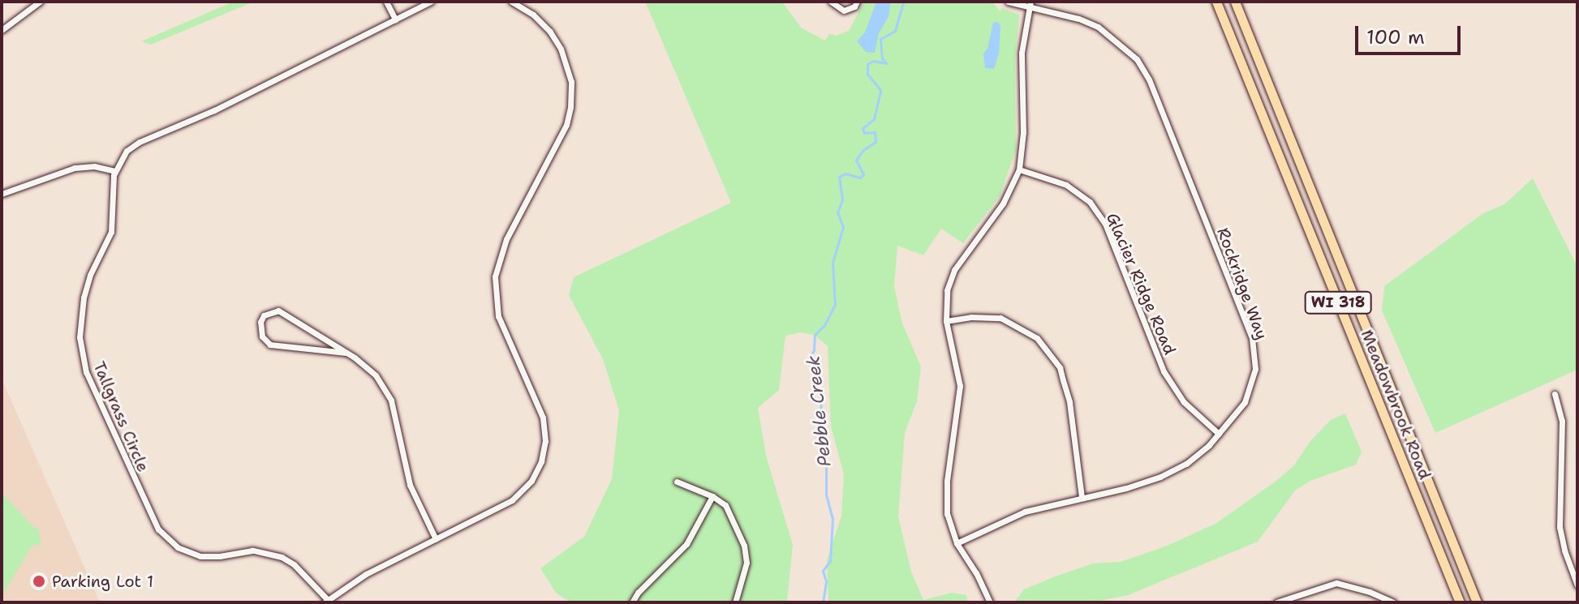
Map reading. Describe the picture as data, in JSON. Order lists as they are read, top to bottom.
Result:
{
  "streets": {
    "main road": ["WI 318", "Meadowbrook Road"],
    "street": ["Glacier Ridge Road", "Rockridge Way", "Tallgrass Circle"]
  },
  "crossings": [
    ["Glacier Ridge Road", "Rockridge Way"]
  ],
  "water": ["Pebble Creek"],
  "places": ["Parking Lot 1"],
  "scale_bar": "100 m"
}
